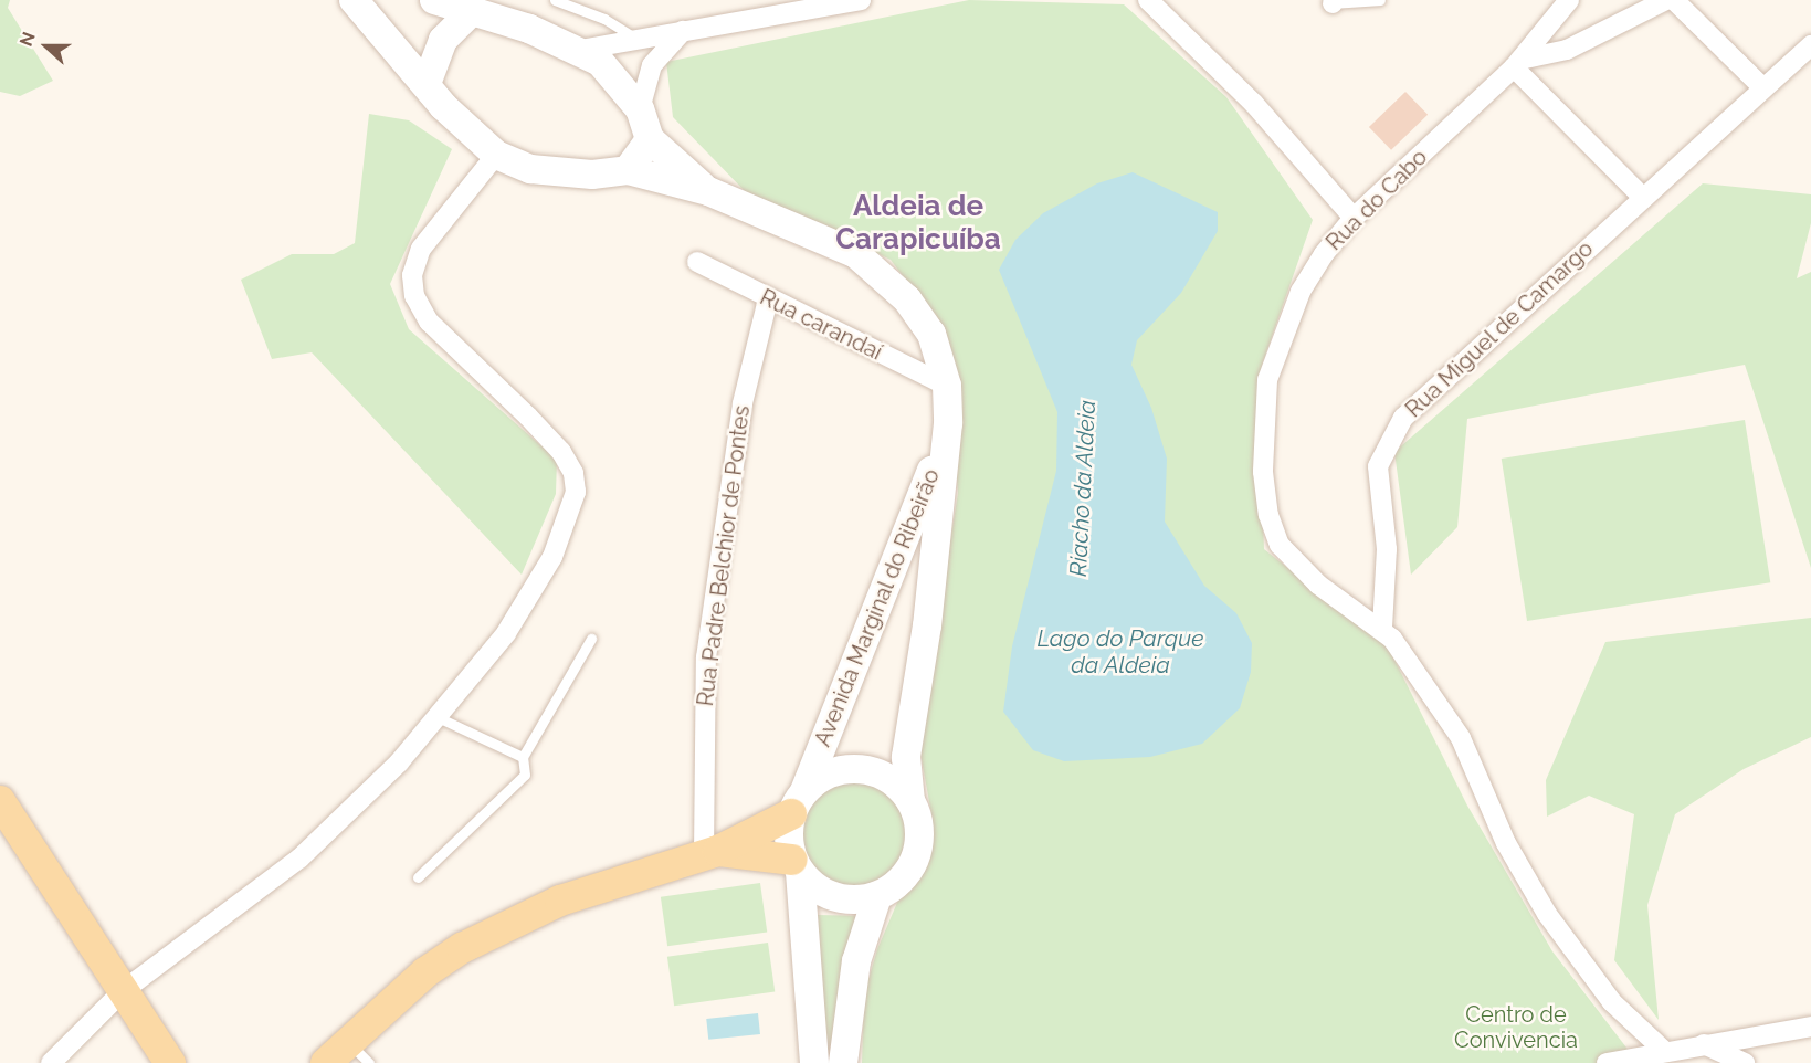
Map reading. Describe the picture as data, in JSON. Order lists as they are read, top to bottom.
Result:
{
  "streets": {
    "main road": ["Avenida Marginal do Ribeirão"],
    "street": [
      "Rua do Cabo",
      "Rua carandaí",
      "Rua Miguel de Camargo",
      "Rua Padre Belchior de Pontes"
    ]
  },
  "crossings": [
    ["Rua do Cabo", "Rua Miguel de Camargo"],
    ["Rua carandaí", "Rua Padre Belchior de Pontes"],
    ["Rua carandaí", "Avenida Marginal do Ribeirão"]
  ],
  "districts": ["Aldeia de Carapicuíba"],
  "water": ["Riacho da Aldeia", "Lago do Parque da Aldeia"],
  "parks": ["Centro de Convivencia"],
  "north": "left"
}
